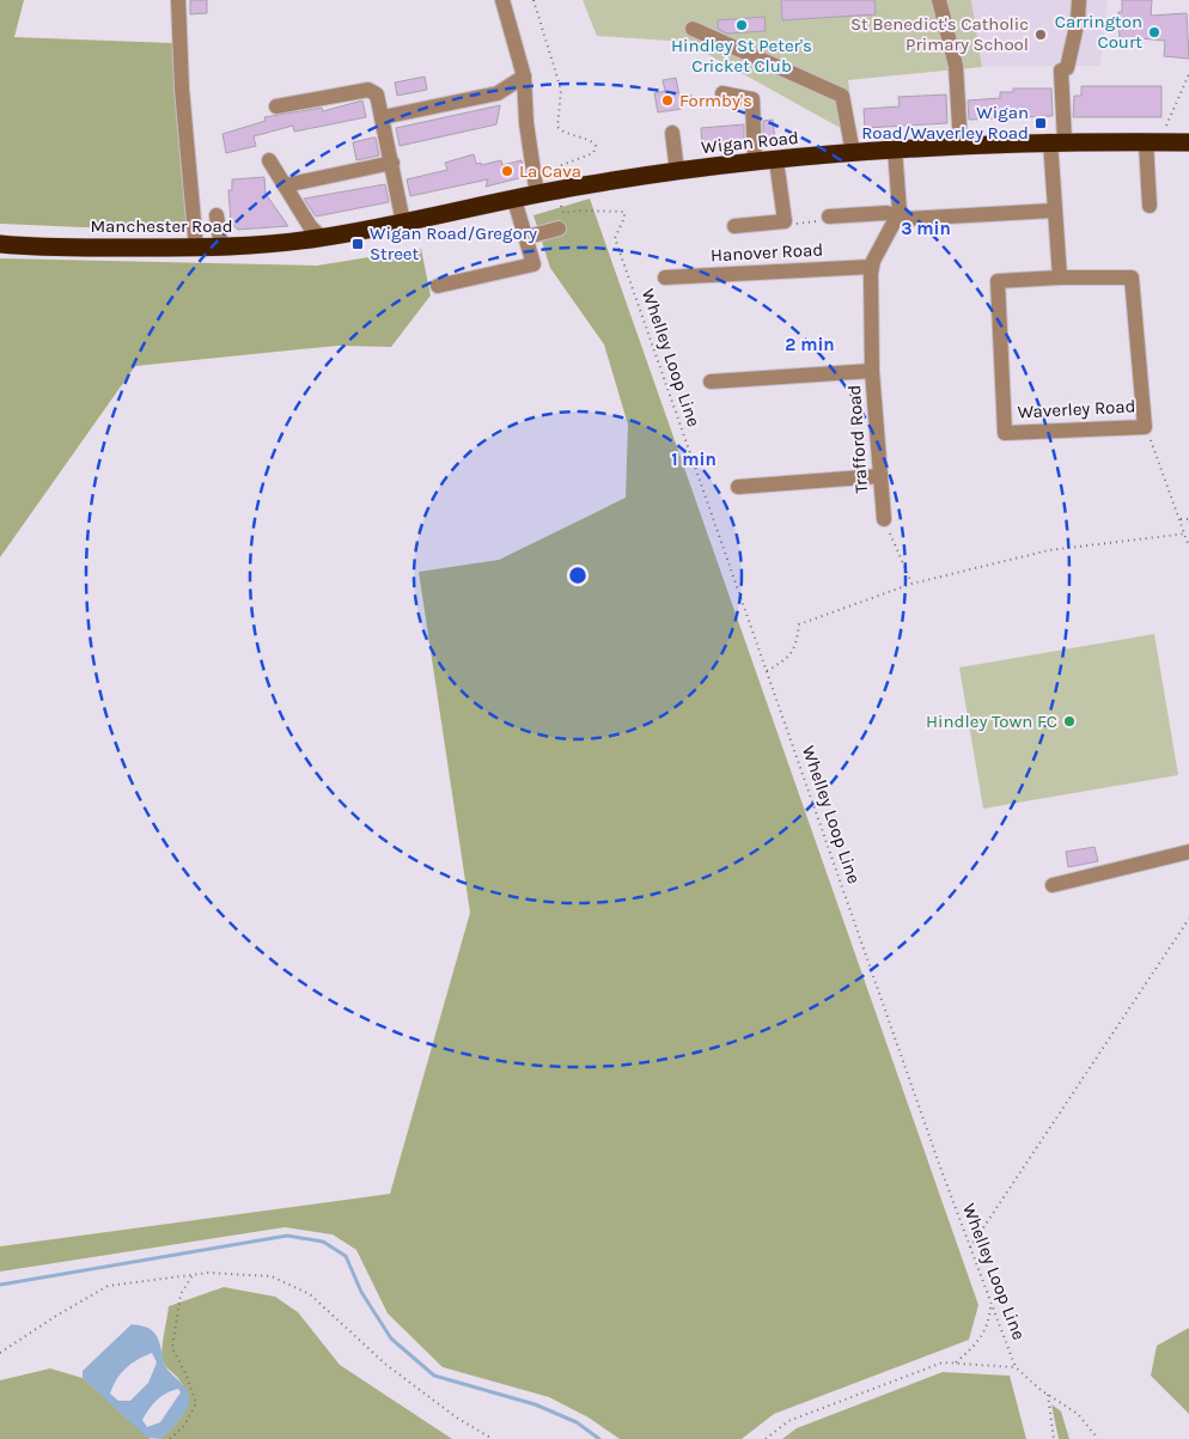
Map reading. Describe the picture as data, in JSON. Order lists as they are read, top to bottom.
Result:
{
  "streets": {
    "highway": ["Wigan Road", "Manchester Road"],
    "street": ["Hanover Road", "Waverley Road", "Trafford Road"],
    "path": ["Whelley Loop Line"]
  },
  "crossings": [
    ["Wigan Road", "Manchester Road"],
    ["Wigan Road", "Trafford Road"],
    ["Hanover Road", "Trafford Road"]
  ],
  "places": {
    "other": [
      "Hindley St Peter's Cricket Club",
      "Carrington Court",
      "St Benedict's Catholic Primary School",
      "Formby's",
      "La Cava",
      "Hindley Town FC"
    ],
    "transit": ["Wigan Road/Waverley Road", "Wigan Road/Gregory Street"]
  },
  "rings": ["3 min", "2 min", "1 min"]
}
